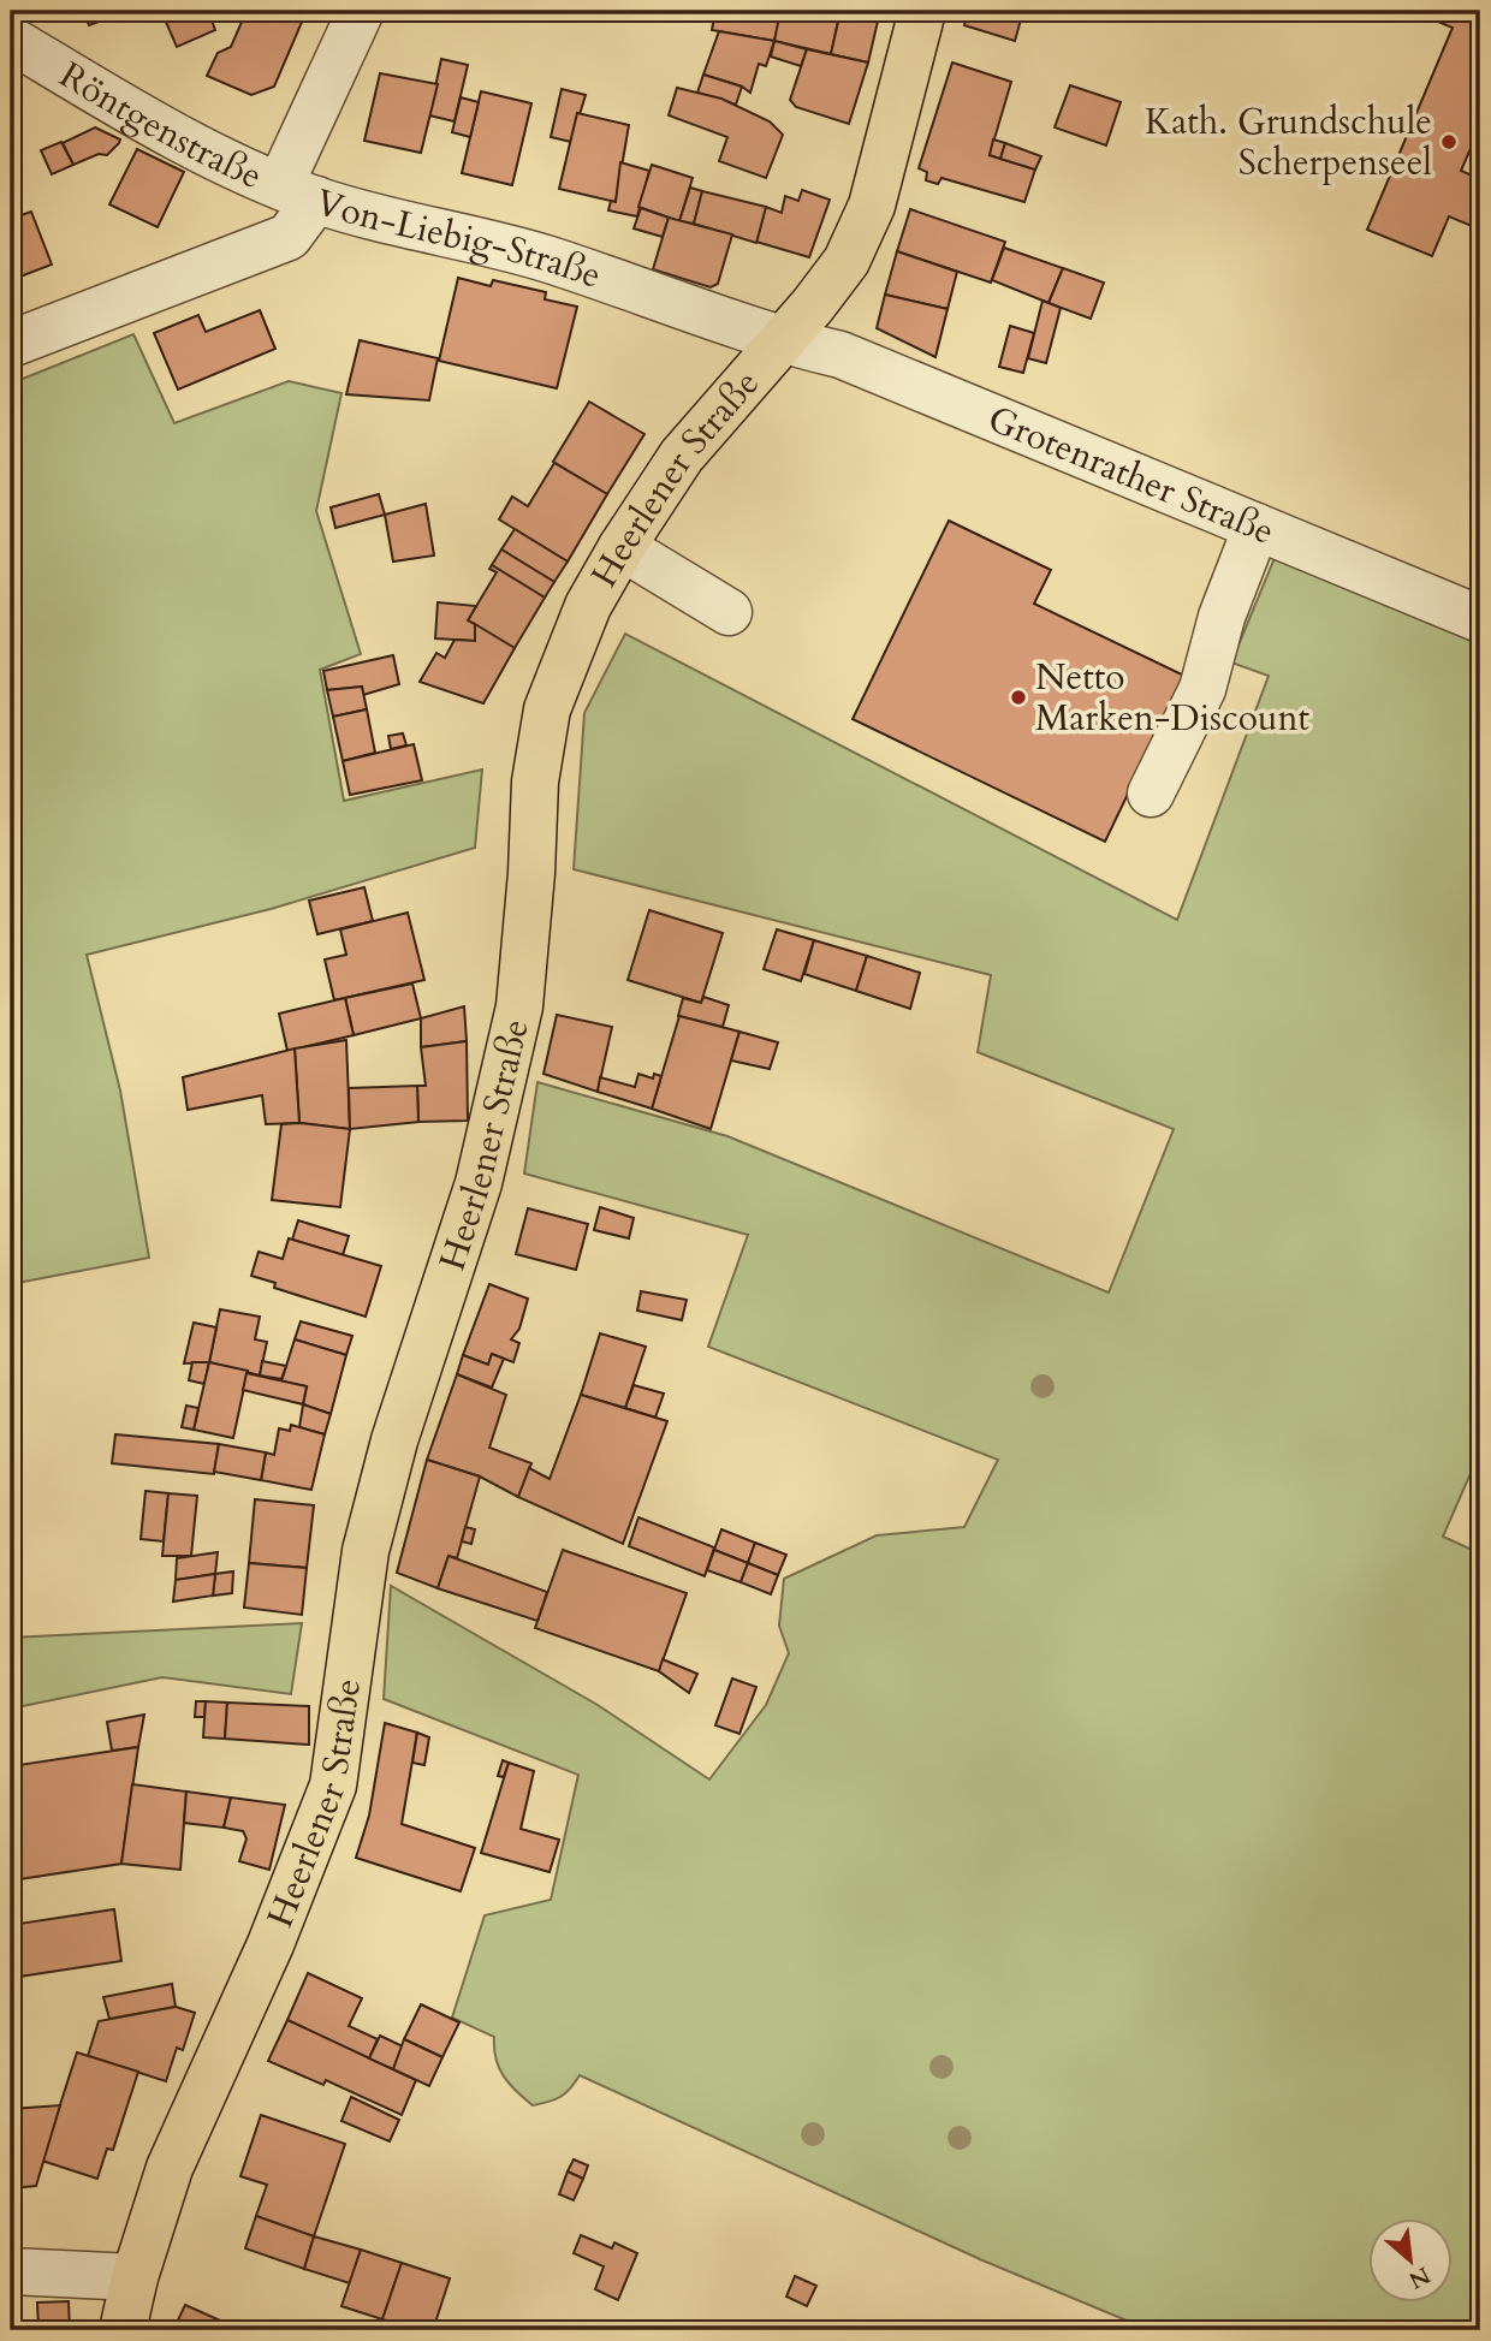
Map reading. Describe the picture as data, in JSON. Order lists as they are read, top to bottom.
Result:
{
  "streets": {
    "main road": ["Heerlener Straße"],
    "street": ["Röntgenstraße", "Von-Liebig-Straße", "Grotenrather Straße"]
  },
  "crossings": [
    ["Röntgenstraße", "Von-Liebig-Straße"],
    ["Von-Liebig-Straße", "Grotenrather Straße"],
    ["Von-Liebig-Straße", "Heerlener Straße"],
    ["Grotenrather Straße", "Heerlener Straße"]
  ],
  "places": ["Kath. Grundschule Scherpenseel", "Netto Marken-Discount"],
  "north": "bottom right"
}
